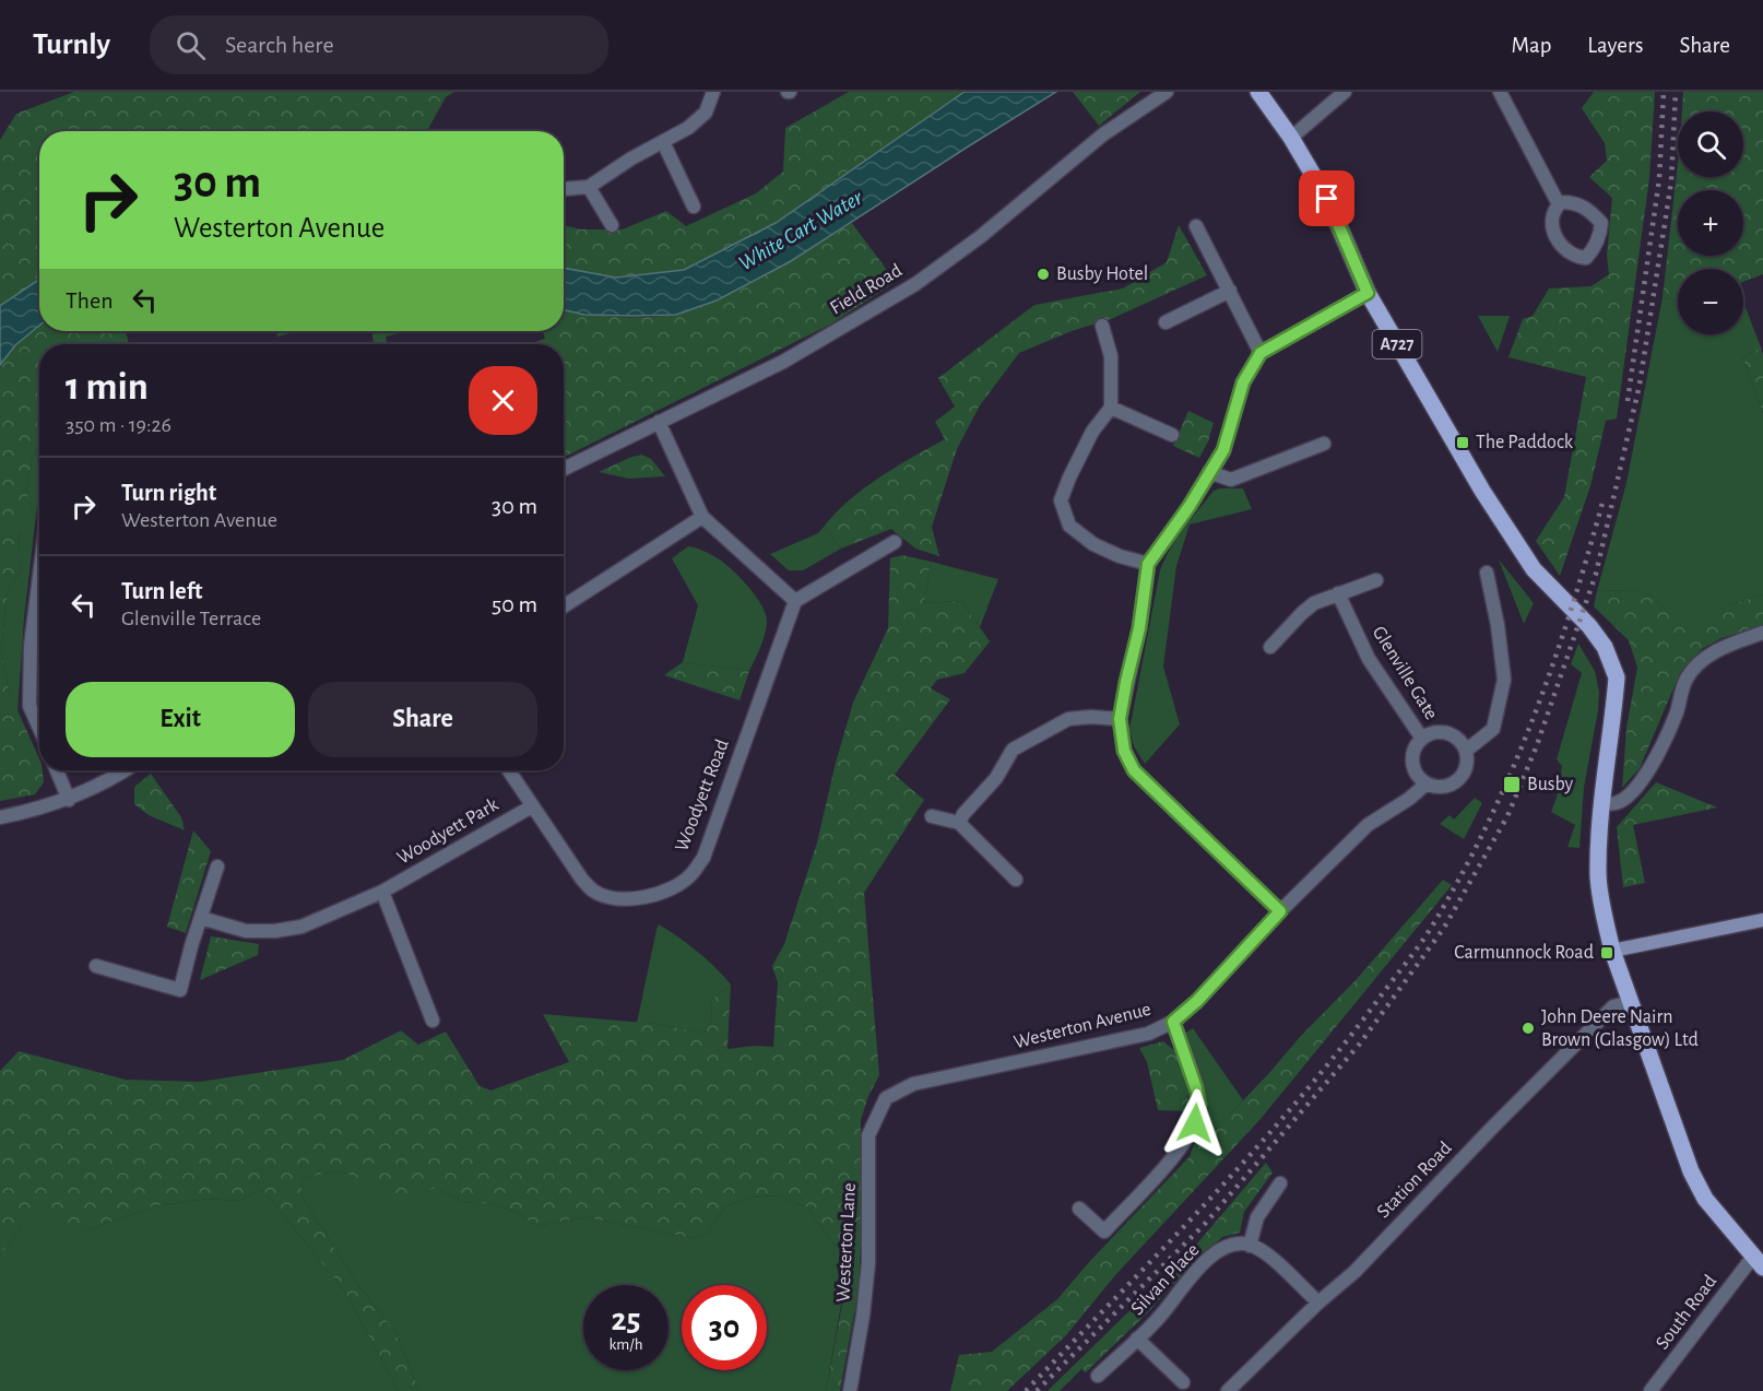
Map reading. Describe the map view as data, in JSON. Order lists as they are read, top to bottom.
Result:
{
  "streets": {
    "main road": ["A727"],
    "street": [
      "Field Road",
      "Glenville Gate",
      "Woodyett Road",
      "Woodyett Park",
      "Westerton Avenue",
      "Station Road",
      "Westerton Lane",
      "Silvan Place",
      "South Road"
    ]
  },
  "crossings": [
    ["A727", "Station Road"],
    ["A727", "South Road"],
    ["Glenville Gate", "Westerton Avenue"],
    ["Woodyett Road", "Woodyett Park"],
    ["Westerton Avenue", "Westerton Lane"]
  ],
  "water": ["White Cart Water"],
  "places": {
    "other": ["Busby Hotel", "John Deere Nairn Brown (Glasgow) Ltd"],
    "transit": ["The Paddock", "Busby", "Carmunnock Road"]
  },
  "page": {
    "header": "Turnly",
    "search": "Search here",
    "nav": ["Map", "Layers", "Share"],
    "map_buttons": ["+", "−"],
    "turn": ["30 m", "Westerton Avenue"],
    "then": "Then",
    "heading": ["1 min", "350 m · 19:26"],
    "list": [
      {
        "name": "Turn right",
        "note": "Westerton Avenue",
        "value": "30 m"
      },
      {
        "name": "Turn left",
        "note": "Glenville Terrace",
        "value": "50 m"
      }
    ],
    "buttons": ["Exit", "Share"],
    "speed": "25 km/h",
    "limit": "30"
  }
}
